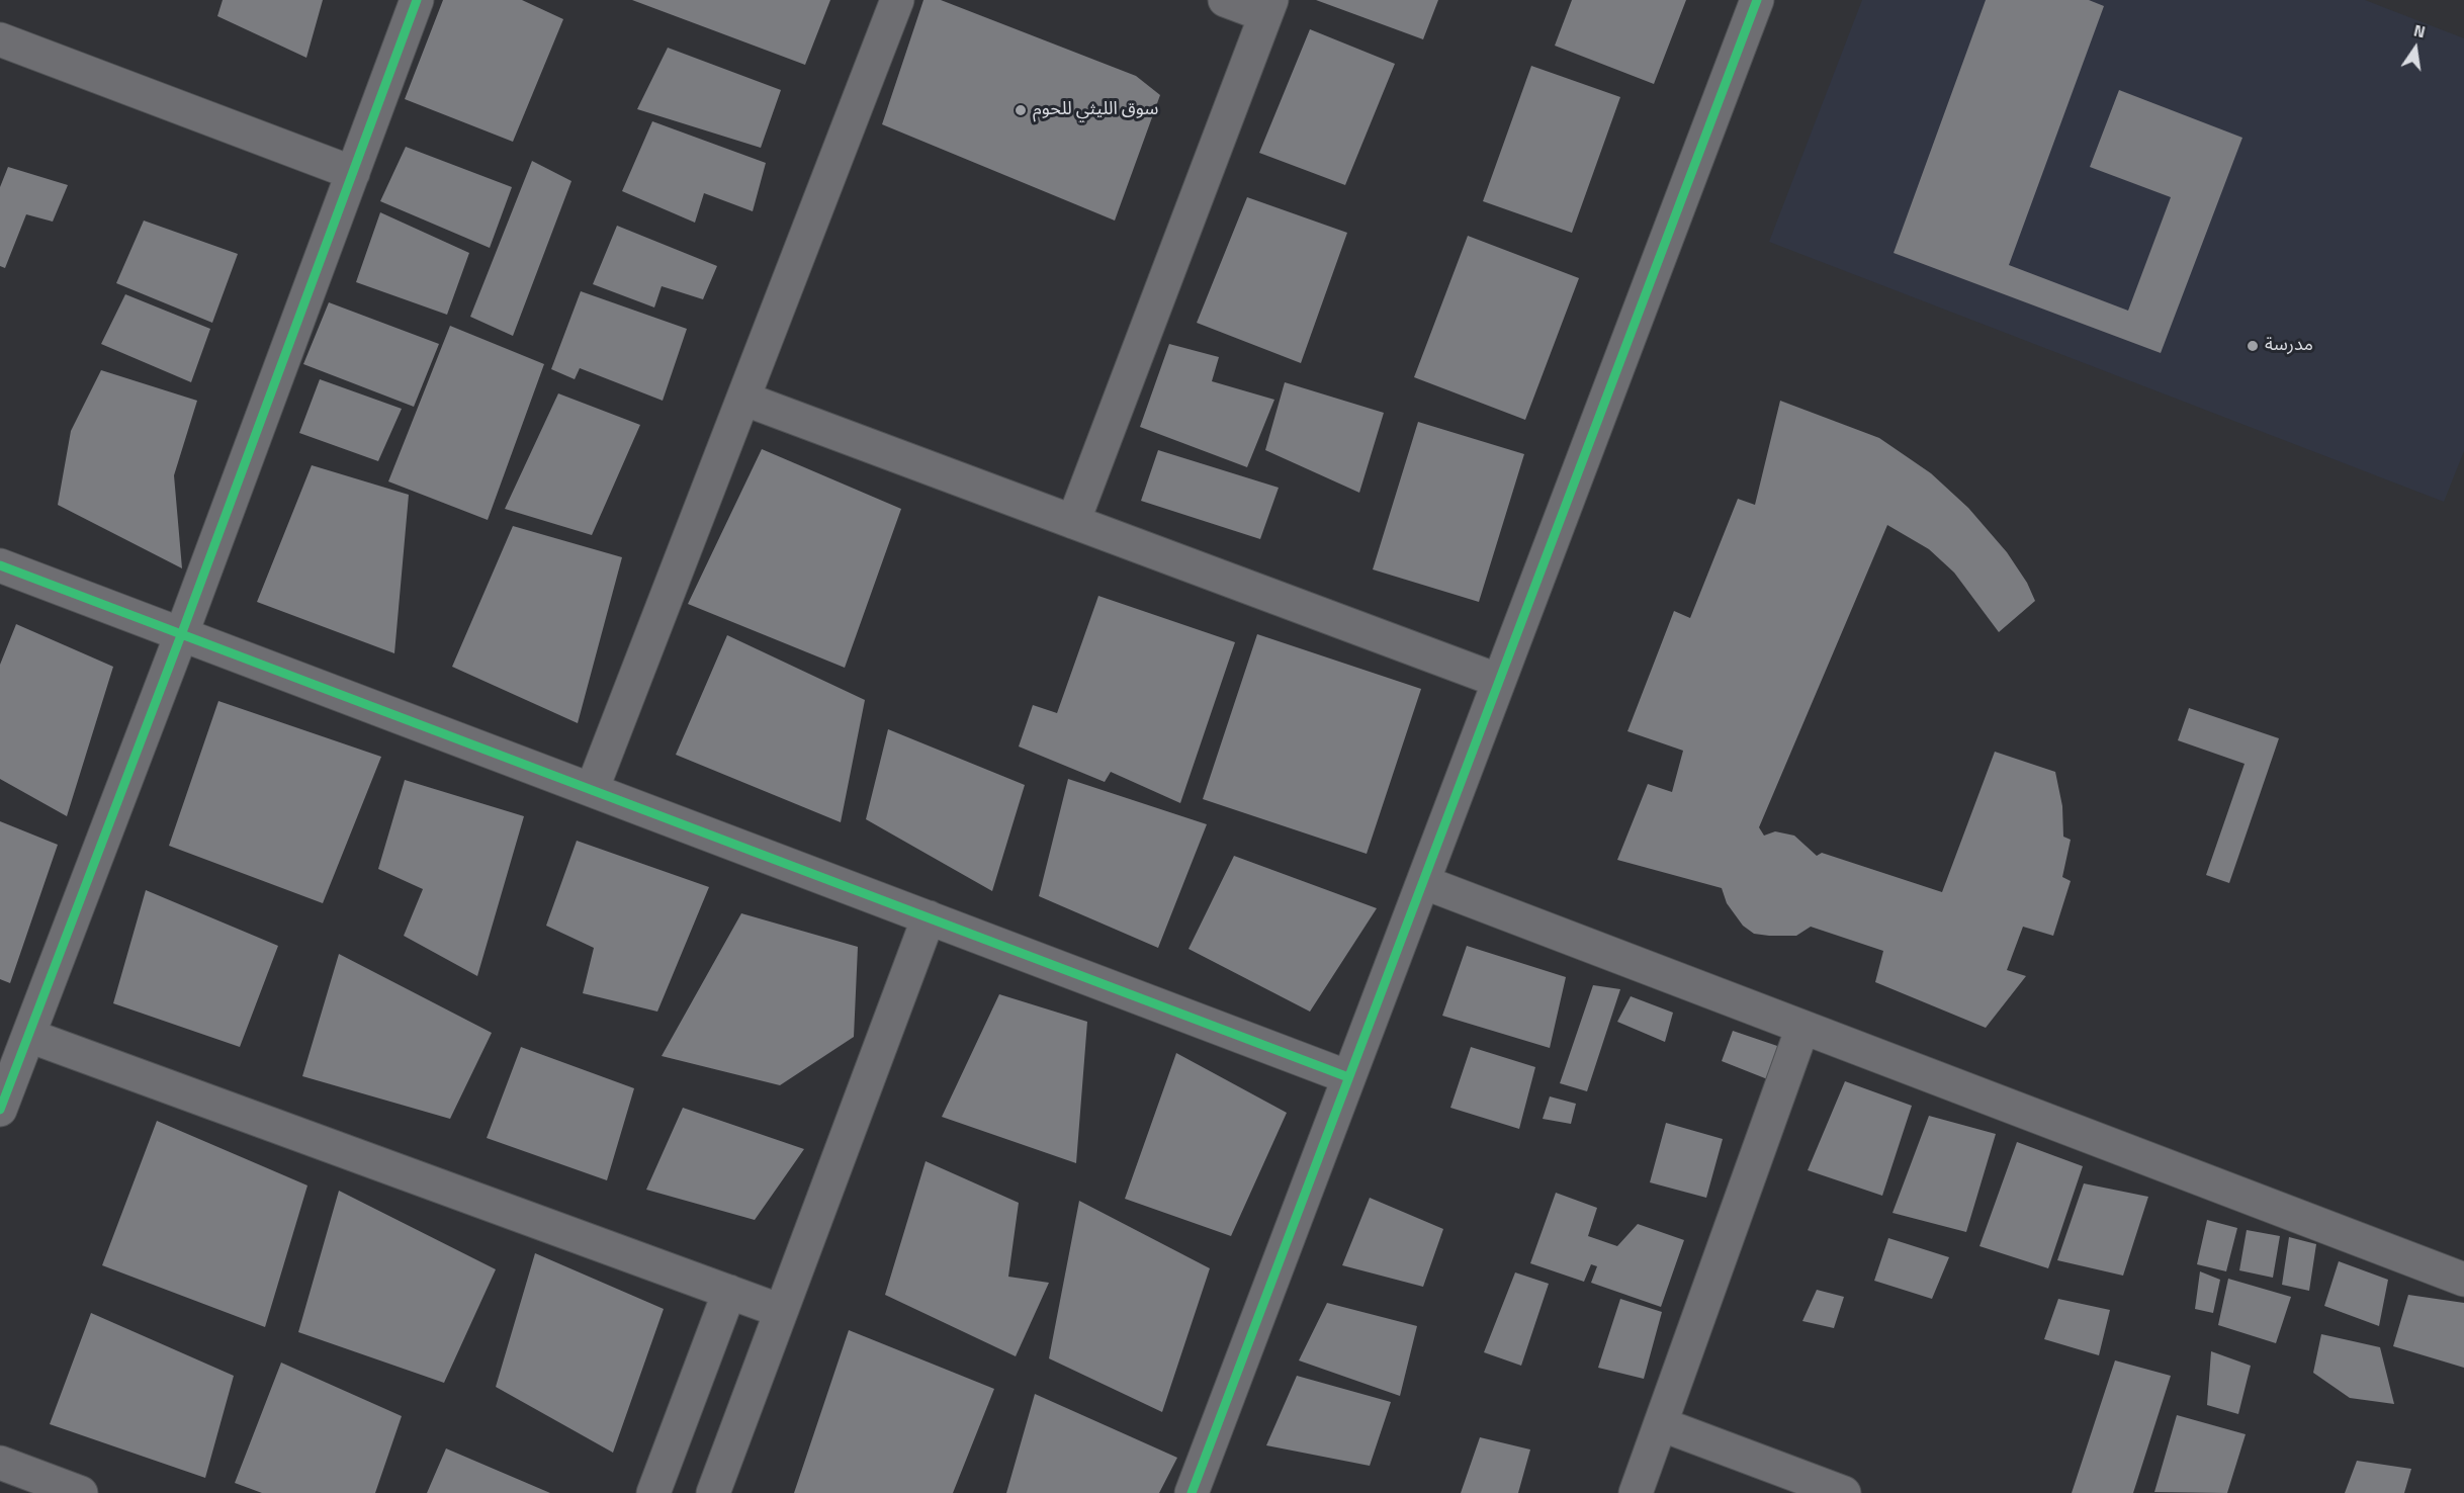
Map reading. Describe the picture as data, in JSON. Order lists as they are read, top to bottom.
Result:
{
  "places": ["سوق الليثي للحوم", "مدرسة"],
  "north": "top"
}
